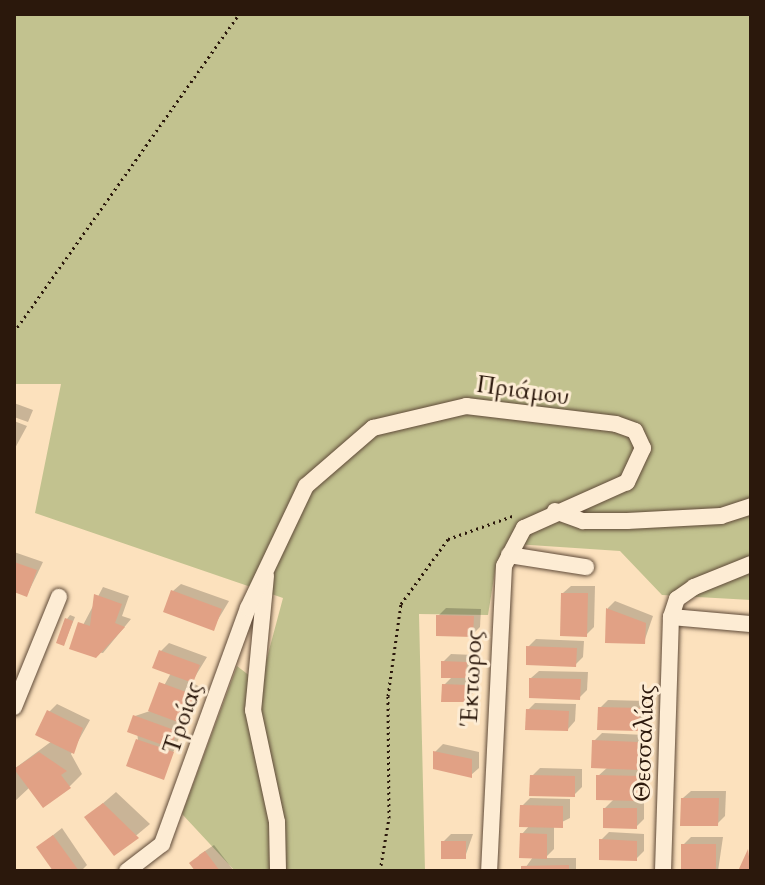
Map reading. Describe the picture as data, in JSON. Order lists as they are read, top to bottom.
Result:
{
  "streets": {
    "street": [
      "Πριάμου",
      "Έκτωρος",
      "Τροίας",
      "Θεσσαλίας"
    ]
  },
  "crossings": [
    ["Πριάμου", "Τροίας"]
  ]
}
